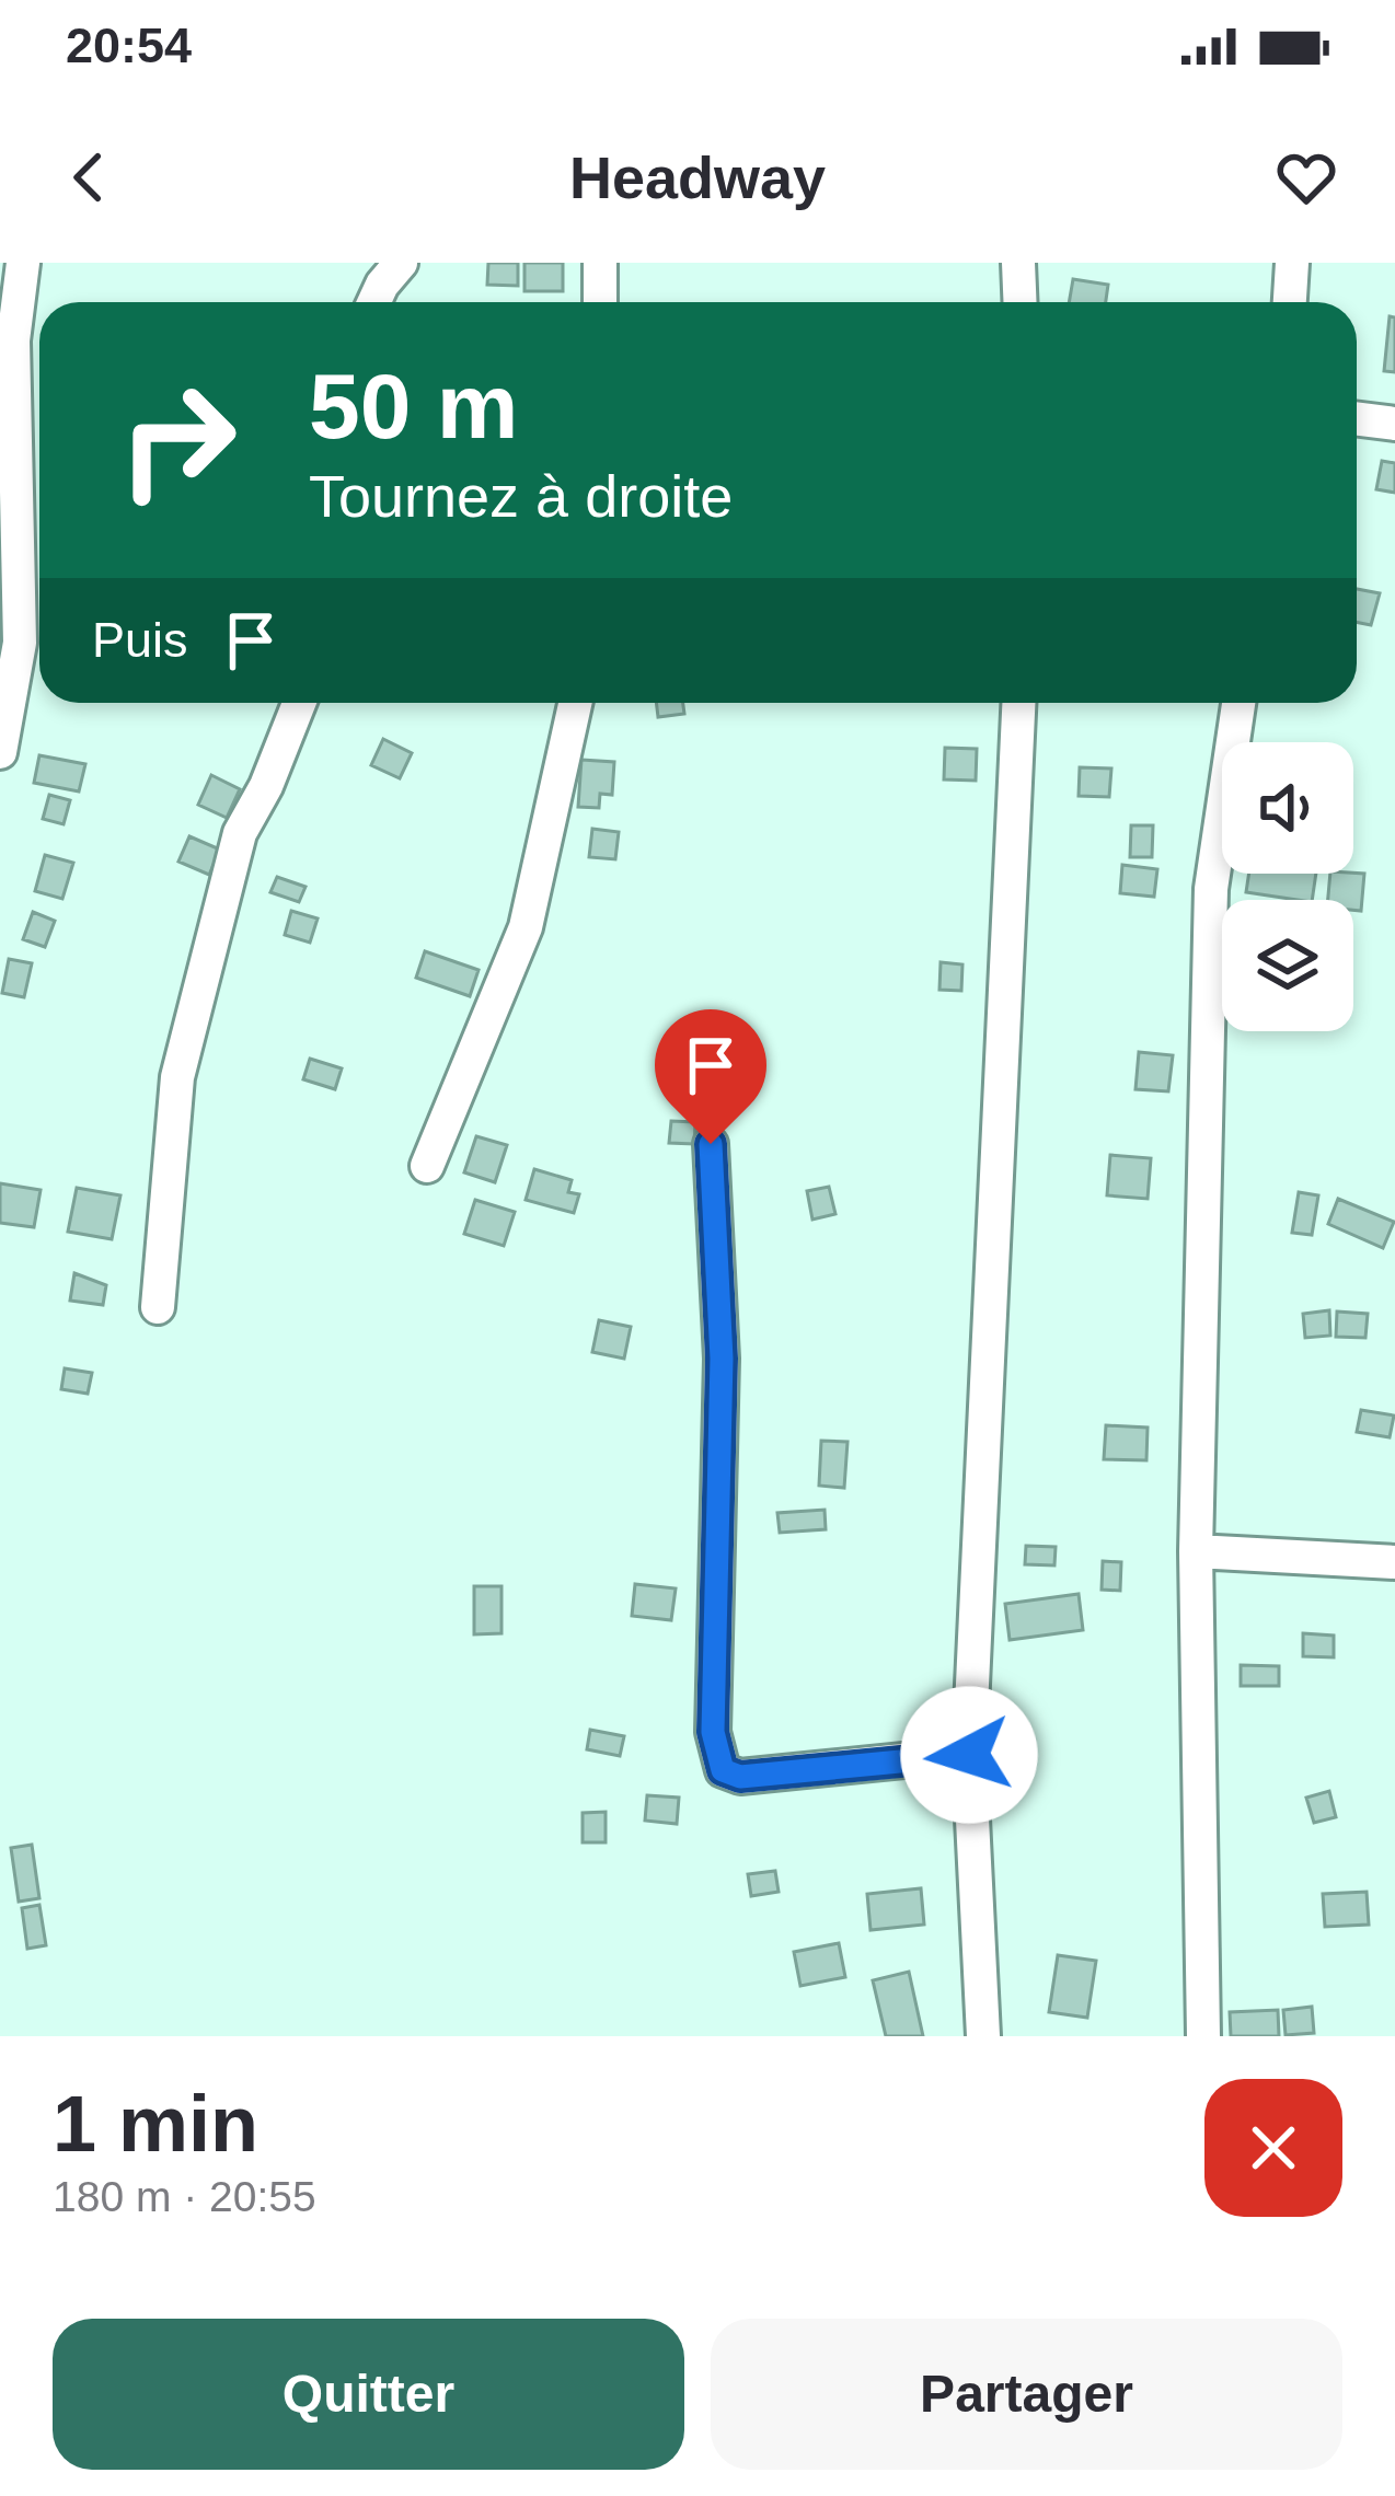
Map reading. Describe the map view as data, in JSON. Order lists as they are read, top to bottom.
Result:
{
  "page": {
    "status": "20:54",
    "header": "Headway",
    "turn": ["50 m", "Tournez à droite"],
    "then": "Puis",
    "heading": ["1 min", "180 m · 20:55"],
    "buttons": ["Quitter", "Partager"]
  }
}
